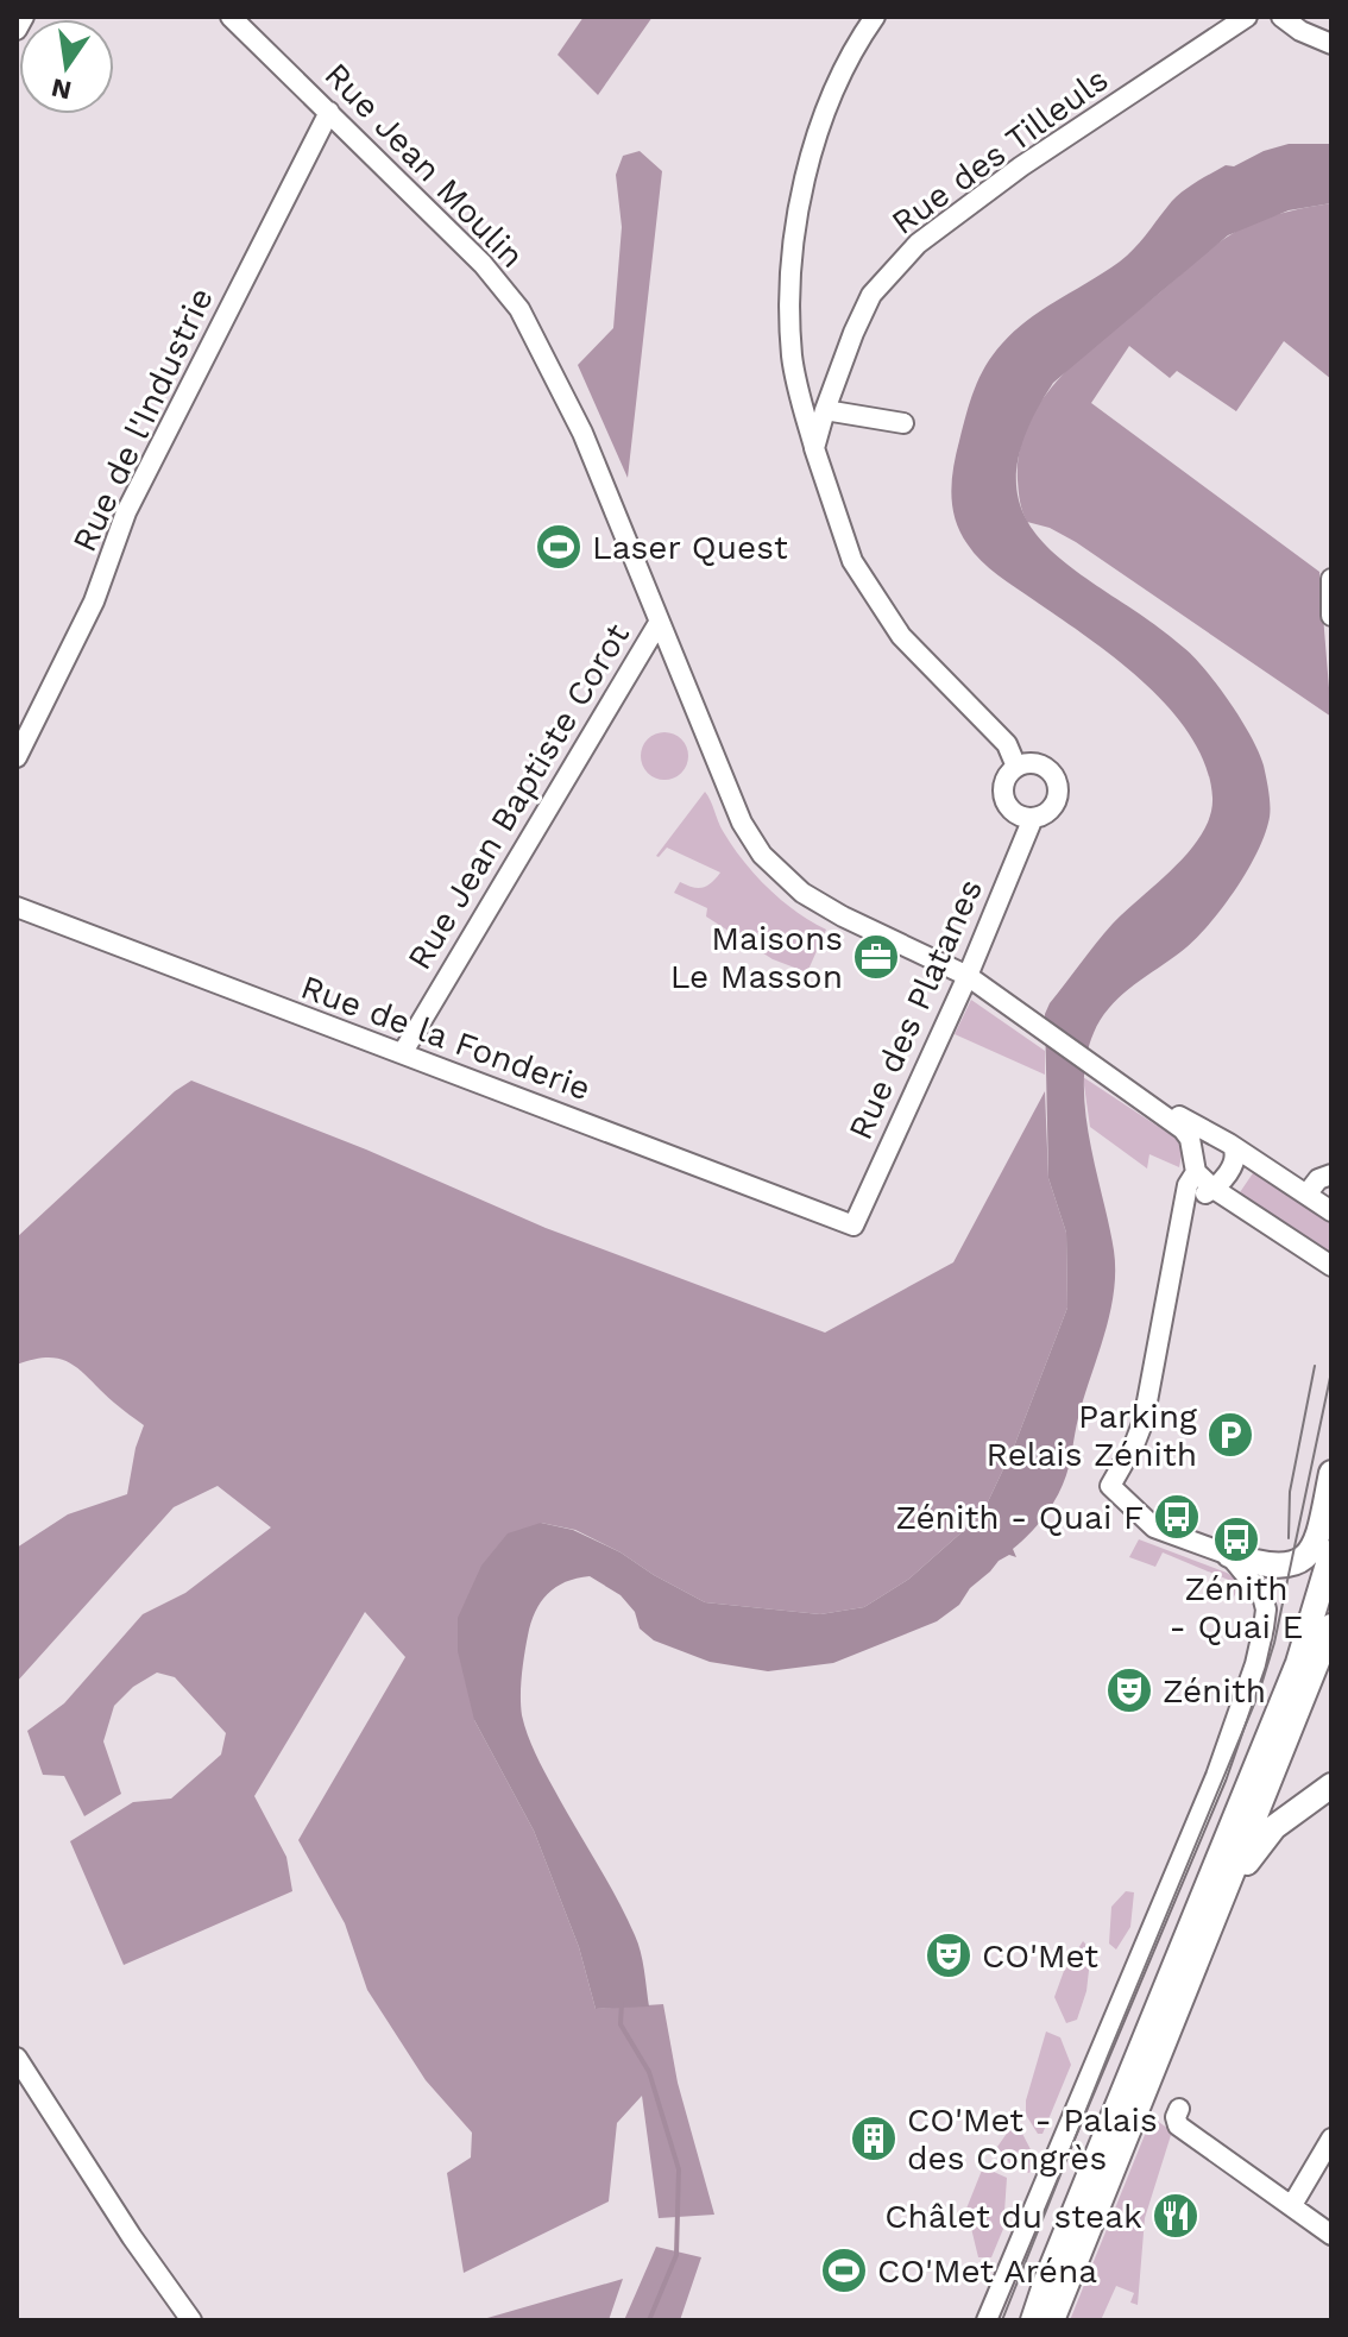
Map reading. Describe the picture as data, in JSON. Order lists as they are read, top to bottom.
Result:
{
  "streets": {
    "street": [
      "Rue des Tilleuls",
      "Rue Jean Moulin",
      "Rue de l'Industrie",
      "Rue Jean Baptiste Corot",
      "Rue des Platanes",
      "Rue de la Fonderie"
    ]
  },
  "crossings": [
    ["Rue Jean Moulin", "Rue de l'Industrie"],
    ["Rue Jean Moulin", "Rue Jean Baptiste Corot"],
    ["Rue Jean Moulin", "Rue des Platanes"],
    ["Rue Jean Baptiste Corot", "Rue de la Fonderie"],
    ["Rue des Platanes", "Rue de la Fonderie"]
  ],
  "places": {
    "sports": ["Laser Quest", "CO'Met Aréna"],
    "office": ["Maisons Le Masson"],
    "parking": ["Parking Relais Zénith"],
    "bus stop": ["Zénith - Quai F", "Zénith - Quai E"],
    "theatre": ["Zénith", "CO'Met"],
    "building": ["CO'Met - Palais des Congrès"],
    "restaurant": ["Châlet du steak"]
  },
  "north": "bottom"
}
